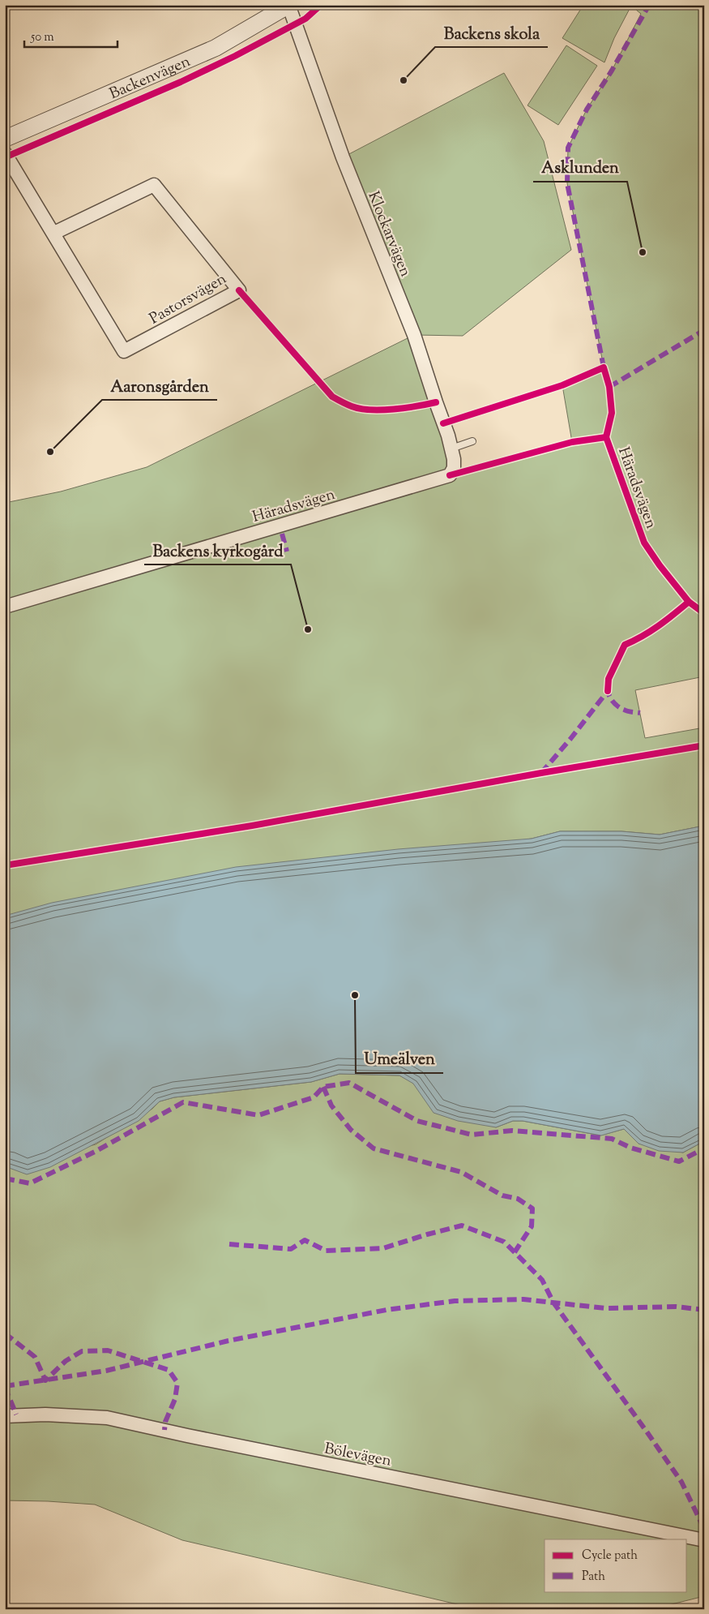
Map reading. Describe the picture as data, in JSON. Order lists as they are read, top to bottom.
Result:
{
  "streets": {
    "street": [
      "Backenvägen",
      "Klockarvägen",
      "Pastorsvägen",
      "Häradsvägen",
      "Bölevägen"
    ]
  },
  "crossings": [
    ["Backenvägen", "Klockarvägen"],
    ["Klockarvägen", "Häradsvägen"]
  ],
  "places": [
    "Backens skola",
    "Asklunden",
    "Aaronsgården",
    "Backens kyrkogård",
    "Umeälven"
  ],
  "legend": ["Cycle path", "Path"],
  "scale_bar": "50 m"
}
